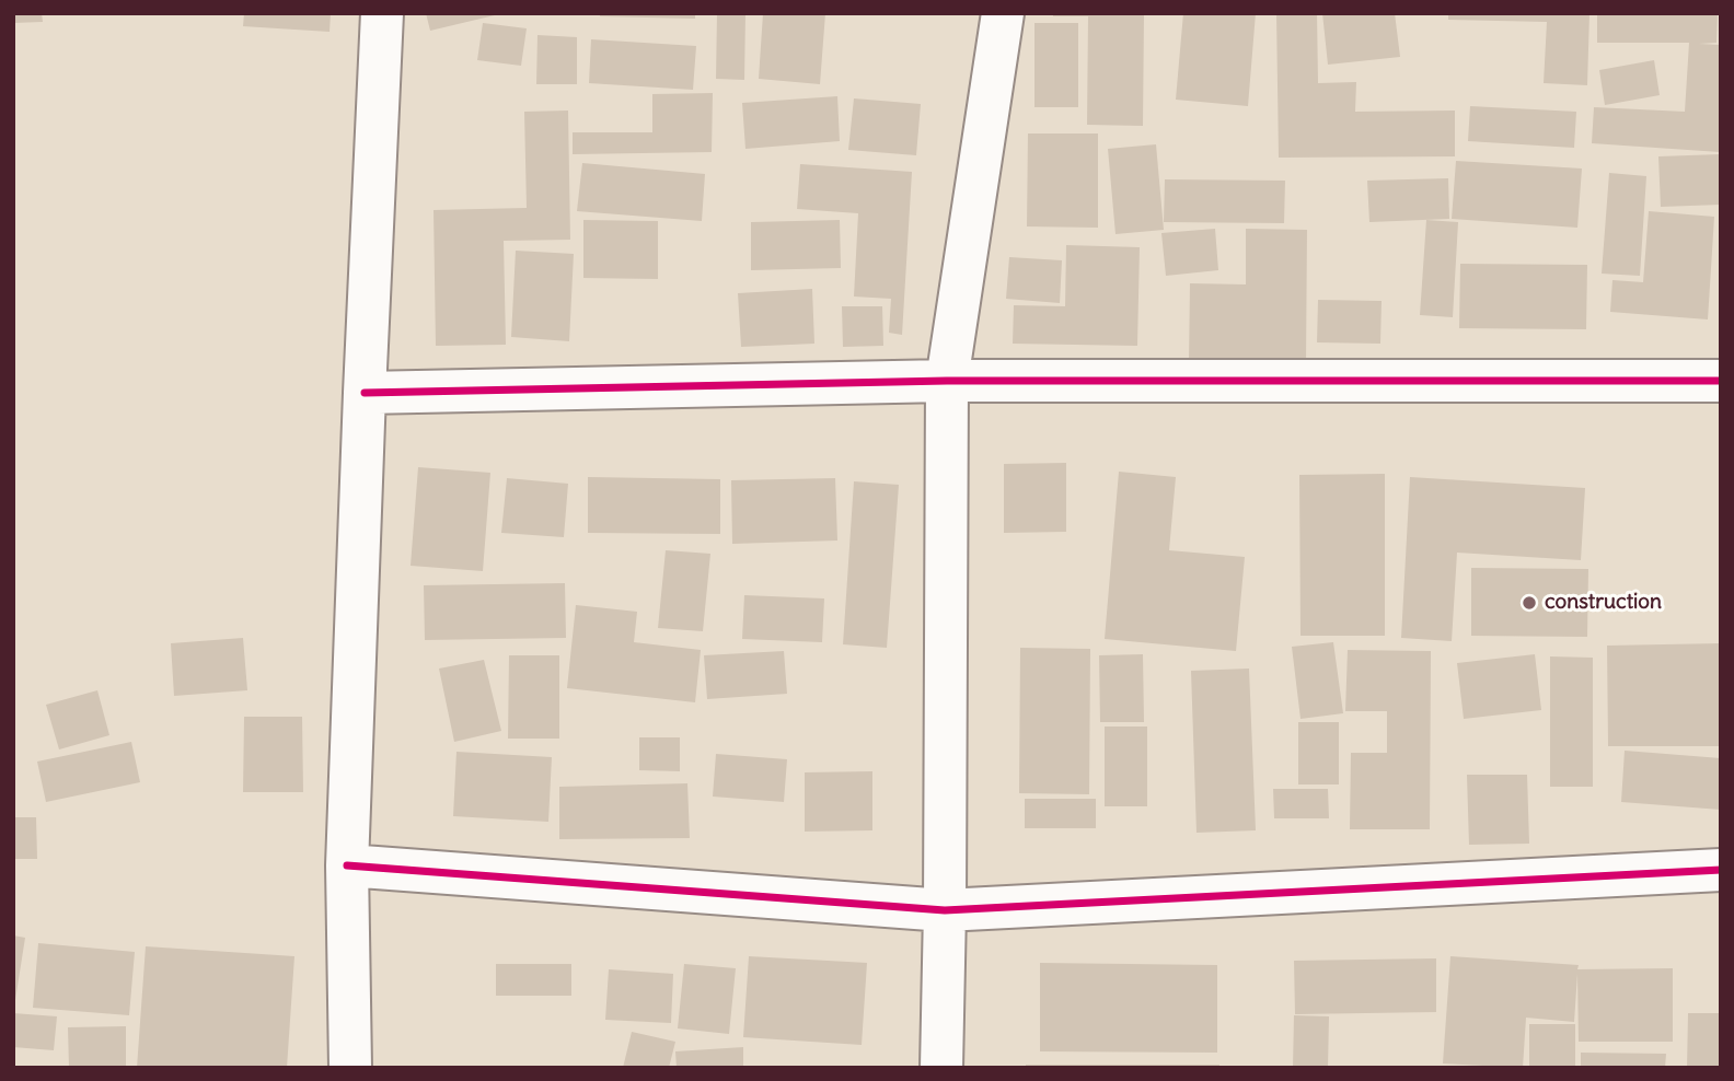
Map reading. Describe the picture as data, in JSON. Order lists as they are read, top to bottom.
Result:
{
  "places": ["construction"]
}
